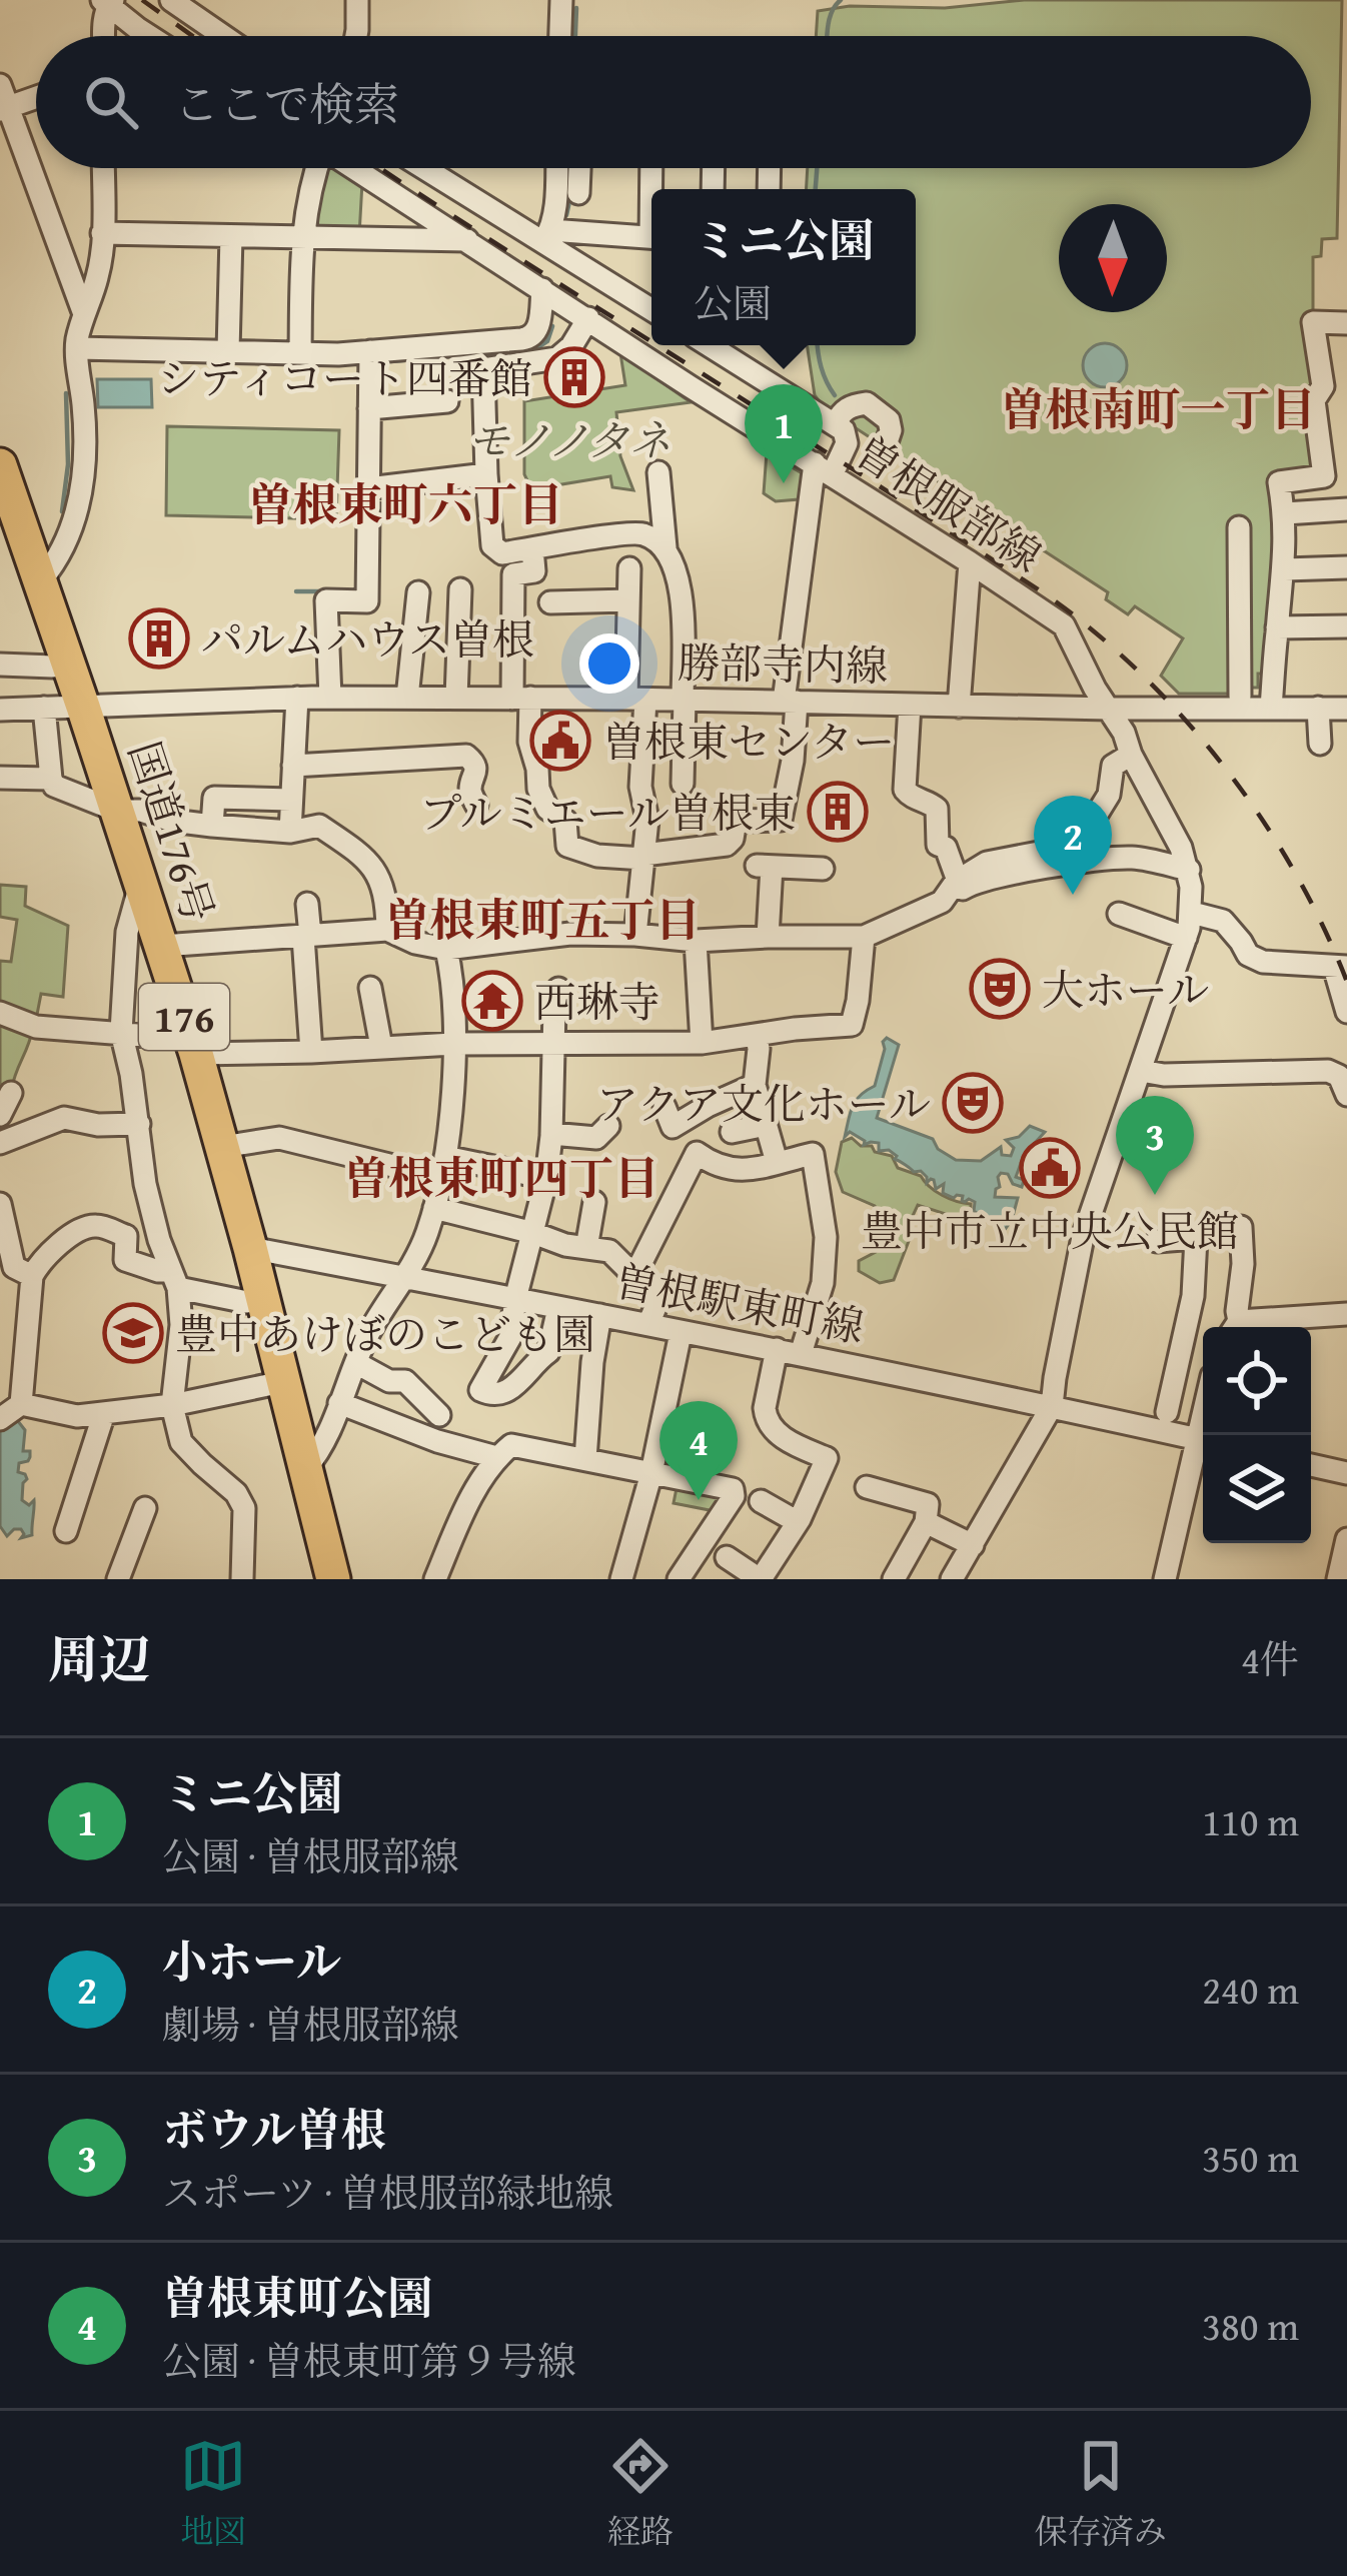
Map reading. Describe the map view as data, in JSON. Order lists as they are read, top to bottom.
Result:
{
  "streets": {
    "highway": ["国道176号", "176"],
    "street": ["曽根服部線", "勝部寺内線", "曽根駅東町線"]
  },
  "crossings": [
    ["曽根服部線", "勝部寺内線"],
    ["曽根服部線", "曽根駅東町線"],
    ["勝部寺内線", "国道176号"],
    ["国道176号", "曽根駅東町線"]
  ],
  "districts": [
    "曽根南町一丁目",
    "曽根東町六丁目",
    "曽根東町五丁目",
    "曽根東町四丁目"
  ],
  "parks": ["モノノタネ"],
  "places": {
    "building": ["シティコート四番館", "パルムハウス曽根", "プルミエール曽根東"],
    "public building": ["曽根東センター", "豊中市立中央公民館"],
    "theatre": ["大ホール", "アクア文化ホール"],
    "temple": ["西琳寺"],
    "school or university": ["豊中あけぼのこども園"]
  },
  "north": "bottom",
  "page": {
    "search": "ここで検索",
    "popup": ["ミニ公園", "公園"],
    "pins": [
      "1",
      "2",
      "3",
      "4"
    ],
    "heading": ["周辺", "4件"],
    "list": [
      {
        "mark": "1",
        "name": "ミニ公園",
        "note": "公園 · 曽根服部線",
        "value": "110 m"
      },
      {
        "mark": "2",
        "name": "小ホール",
        "note": "劇場 · 曽根服部線",
        "value": "240 m"
      },
      {
        "mark": "3",
        "name": "ボウル曽根",
        "note": "スポーツ · 曽根服部緑地線",
        "value": "350 m"
      },
      {
        "mark": "4",
        "name": "曽根東町公園",
        "note": "公園 · 曽根東町第９号線",
        "value": "380 m"
      }
    ],
    "nav": ["地図", "経路", "保存済み"]
  }
}
